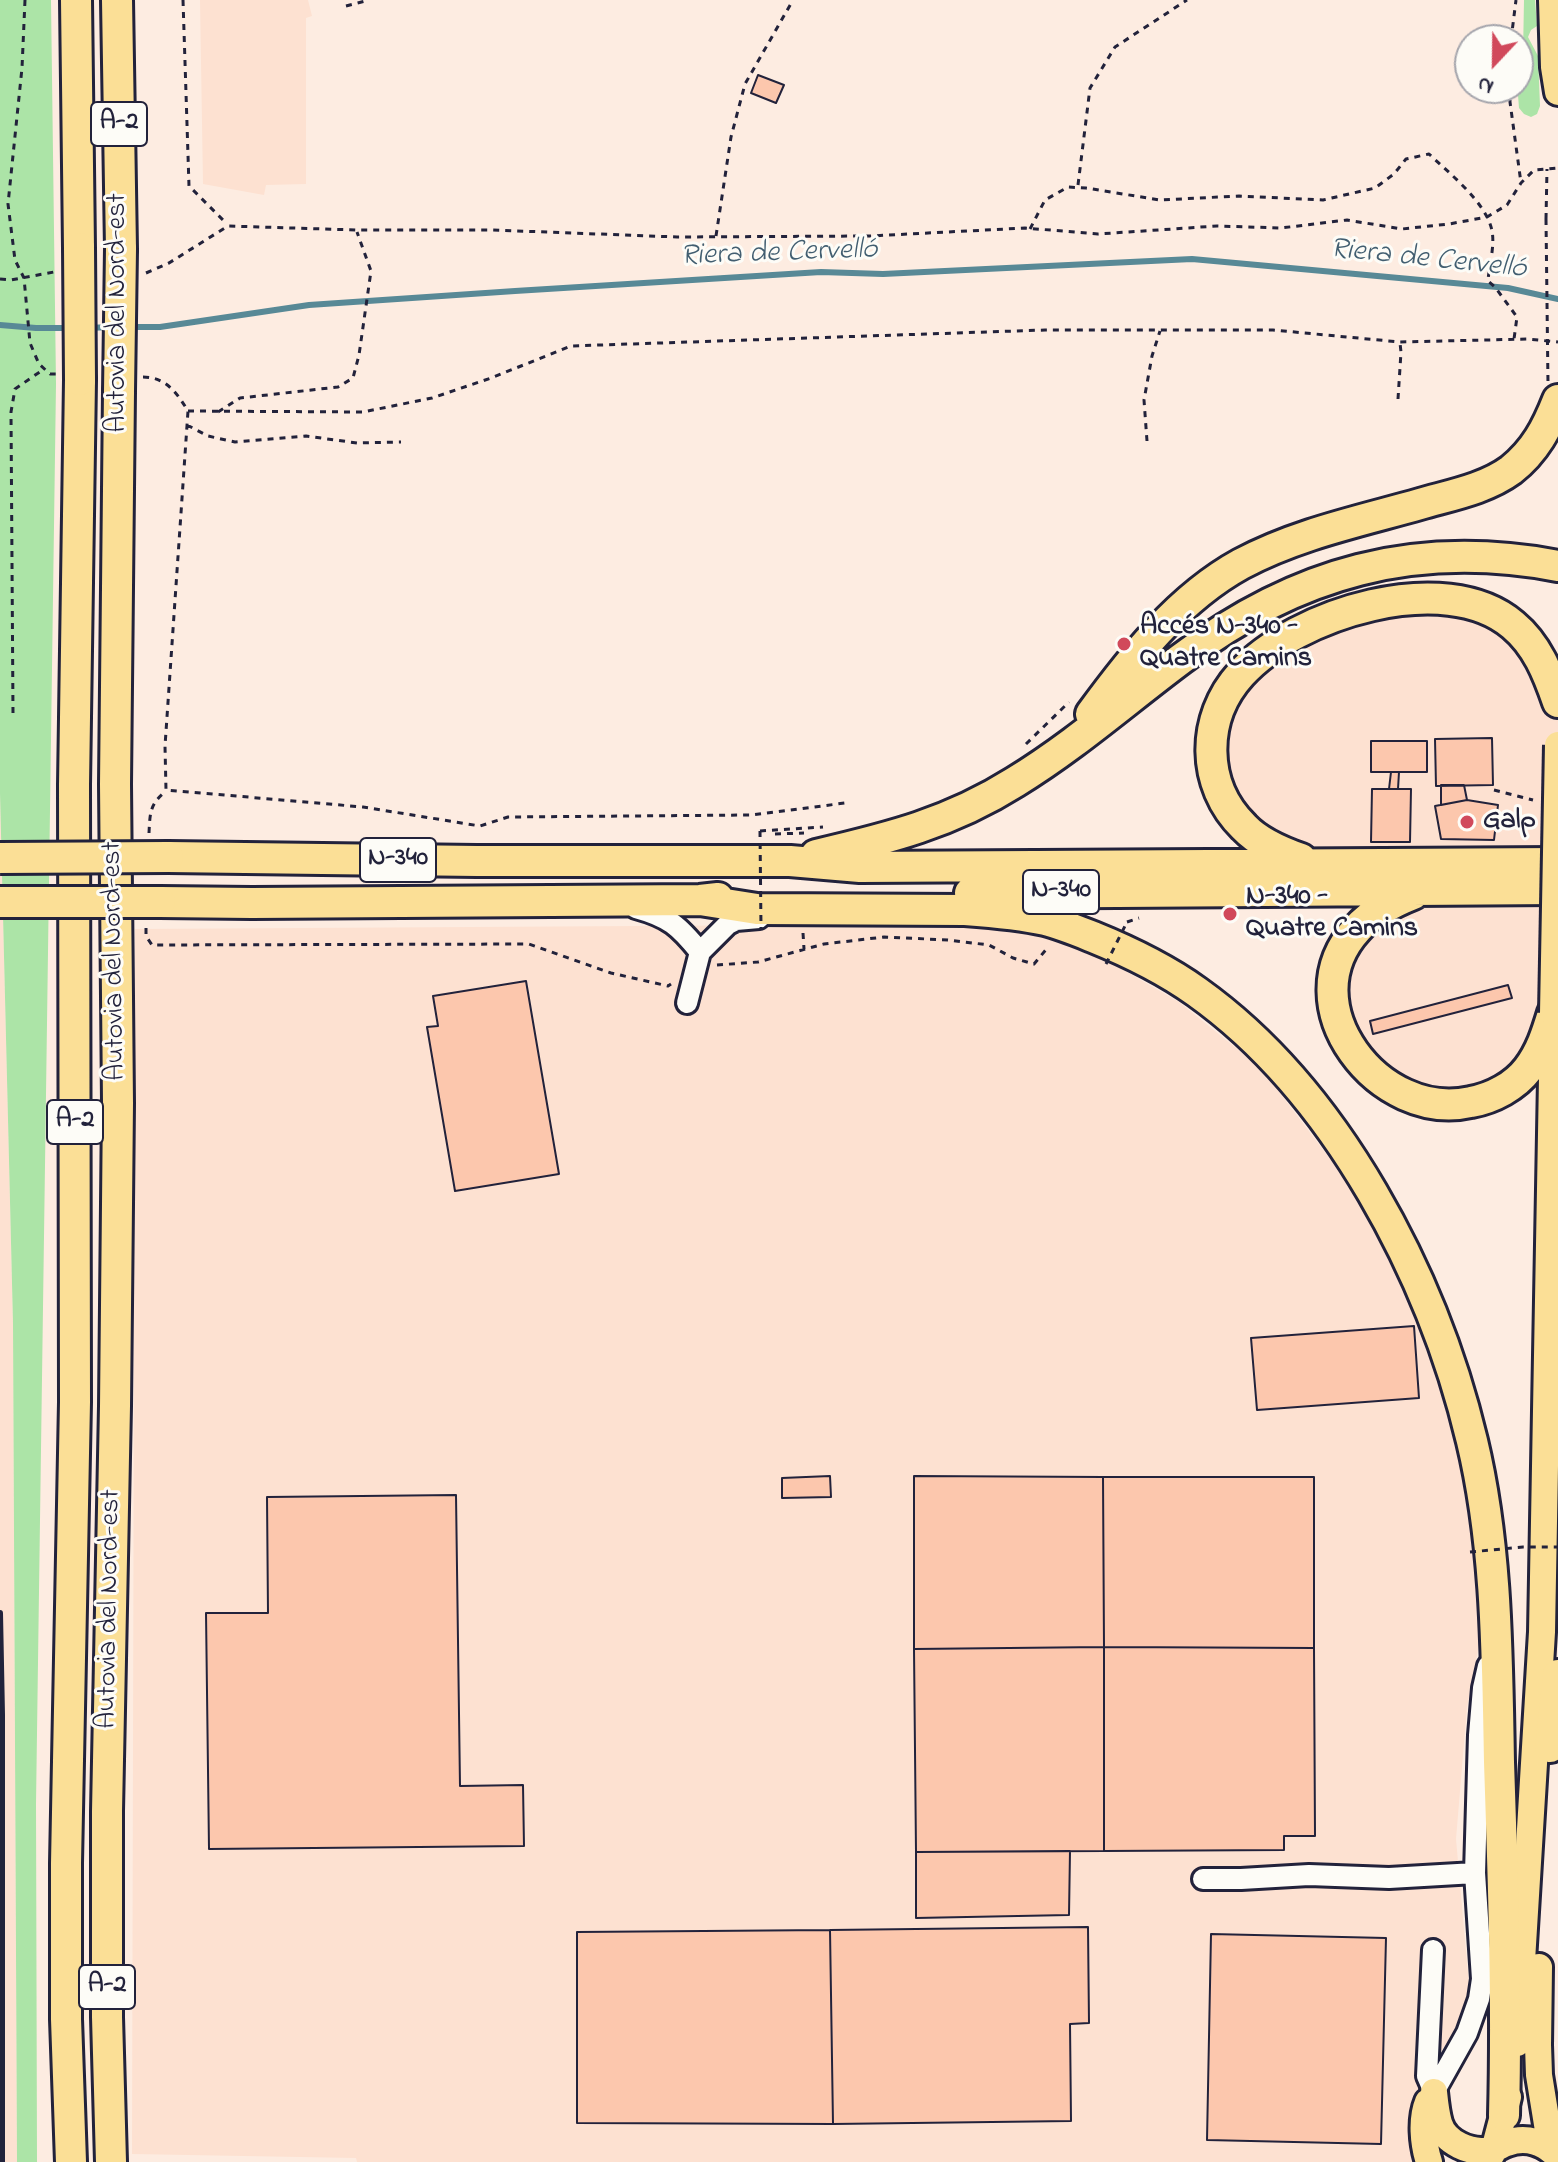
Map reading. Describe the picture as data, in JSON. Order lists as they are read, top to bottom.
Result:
{
  "streets": {
    "highway": ["A-2", "Autovia del Nord-est", "N-340"]
  },
  "water": ["Riera de Cervelló"],
  "places": ["Accés N-340 - Quatre Camins", "Galp", "N-340 - Quatre Camins"],
  "north": "bottom"
}
